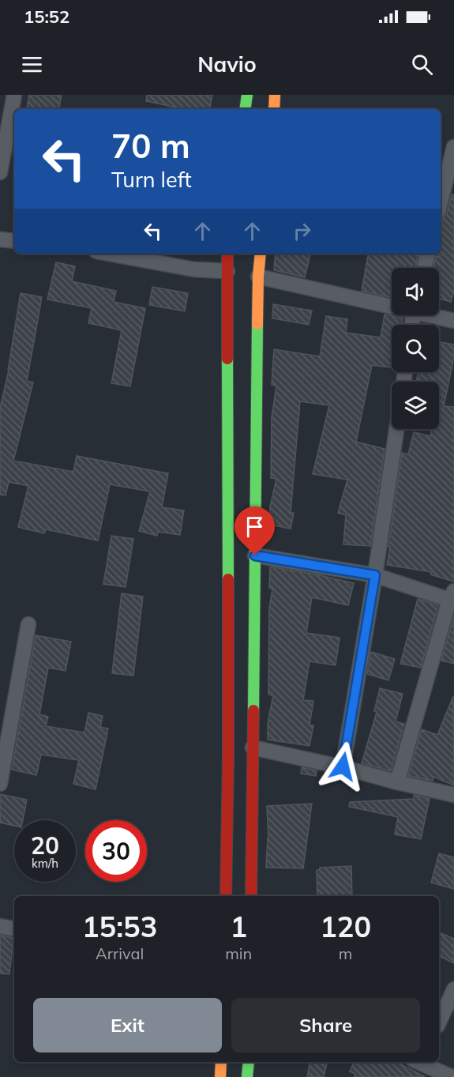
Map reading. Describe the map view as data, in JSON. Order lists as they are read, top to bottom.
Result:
{
  "page": {
    "status": "15:52",
    "header": "Navio",
    "turn": ["70 m", "Turn left"],
    "speed": "20 km/h",
    "limit": "30",
    "eta": [
      "15:53",
      "Arrival",
      "1",
      "min",
      "120",
      "m"
    ],
    "buttons": ["Exit", "Share"]
  }
}
